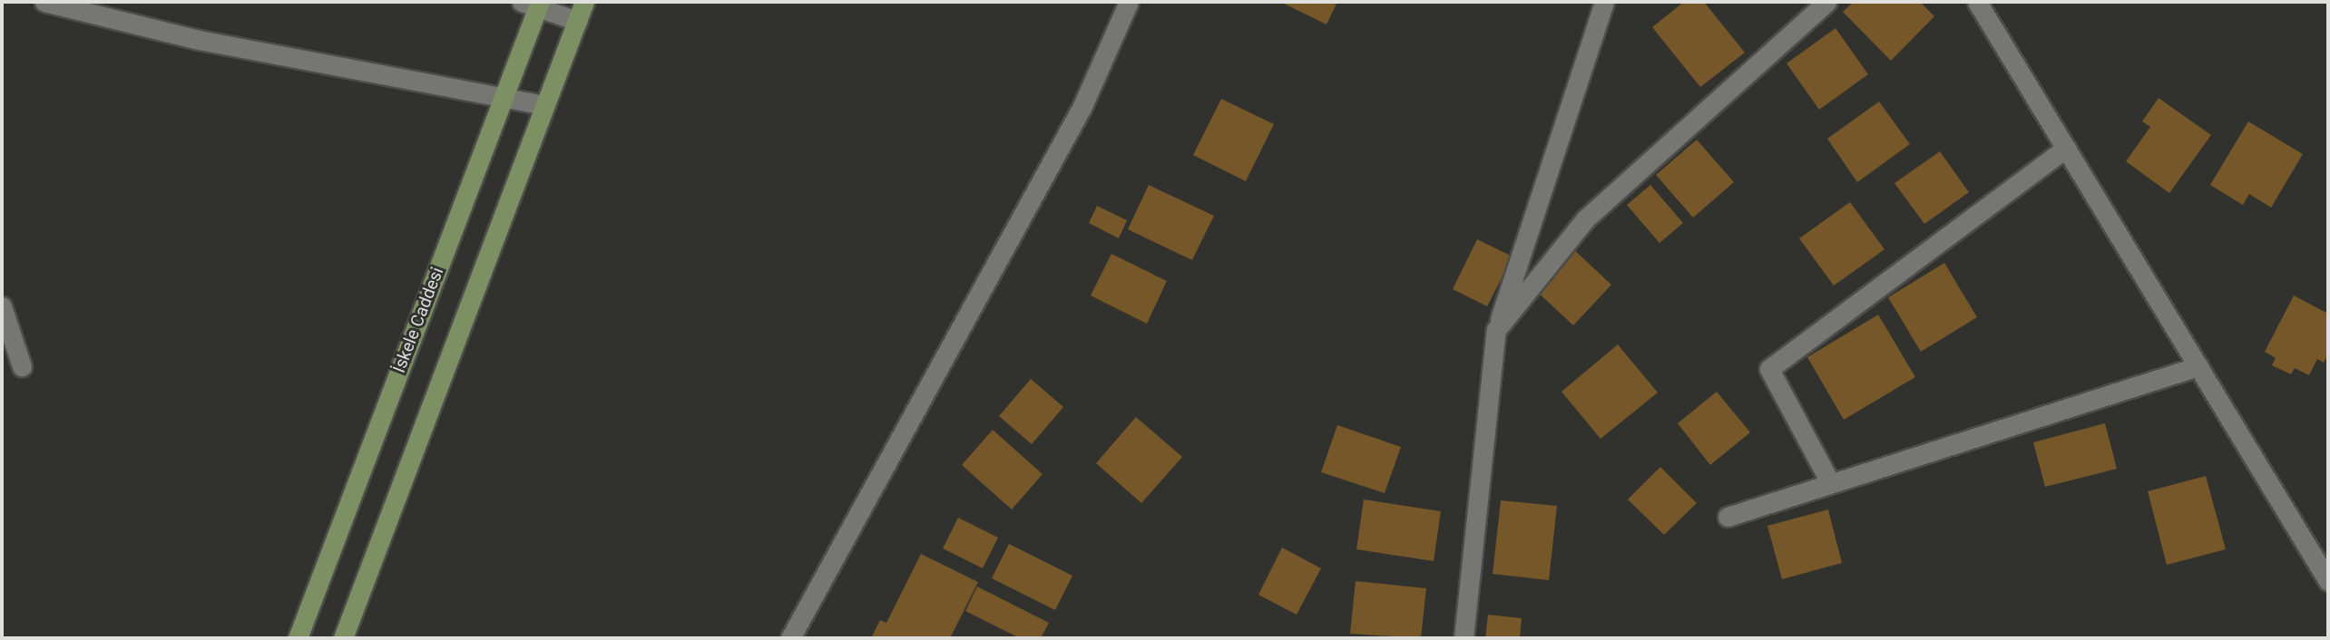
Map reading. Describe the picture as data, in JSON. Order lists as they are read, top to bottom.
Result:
{
  "streets": {
    "main road": ["İskele Caddesi"]
  }
}
